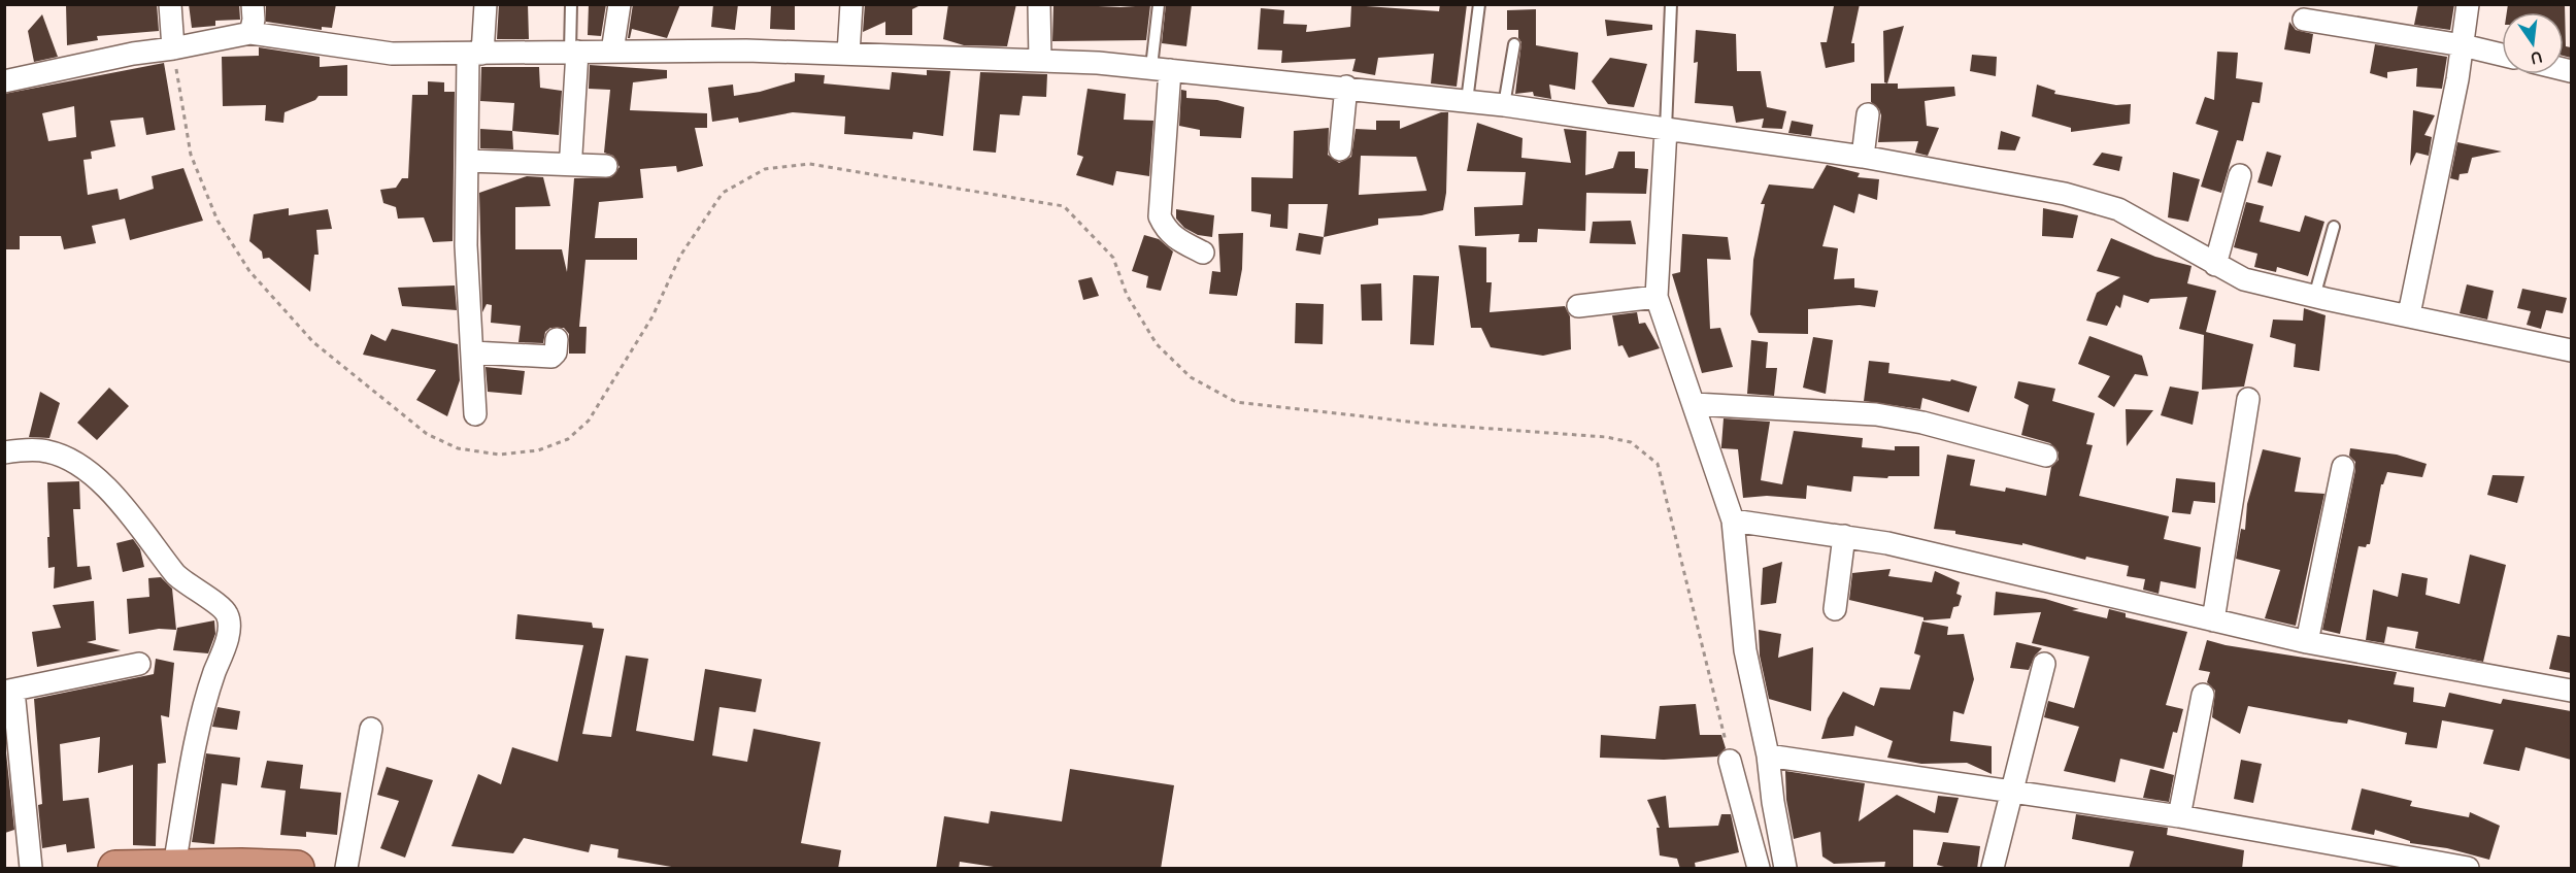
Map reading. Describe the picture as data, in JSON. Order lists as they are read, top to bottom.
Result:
{
  "north": "bottom"
}
